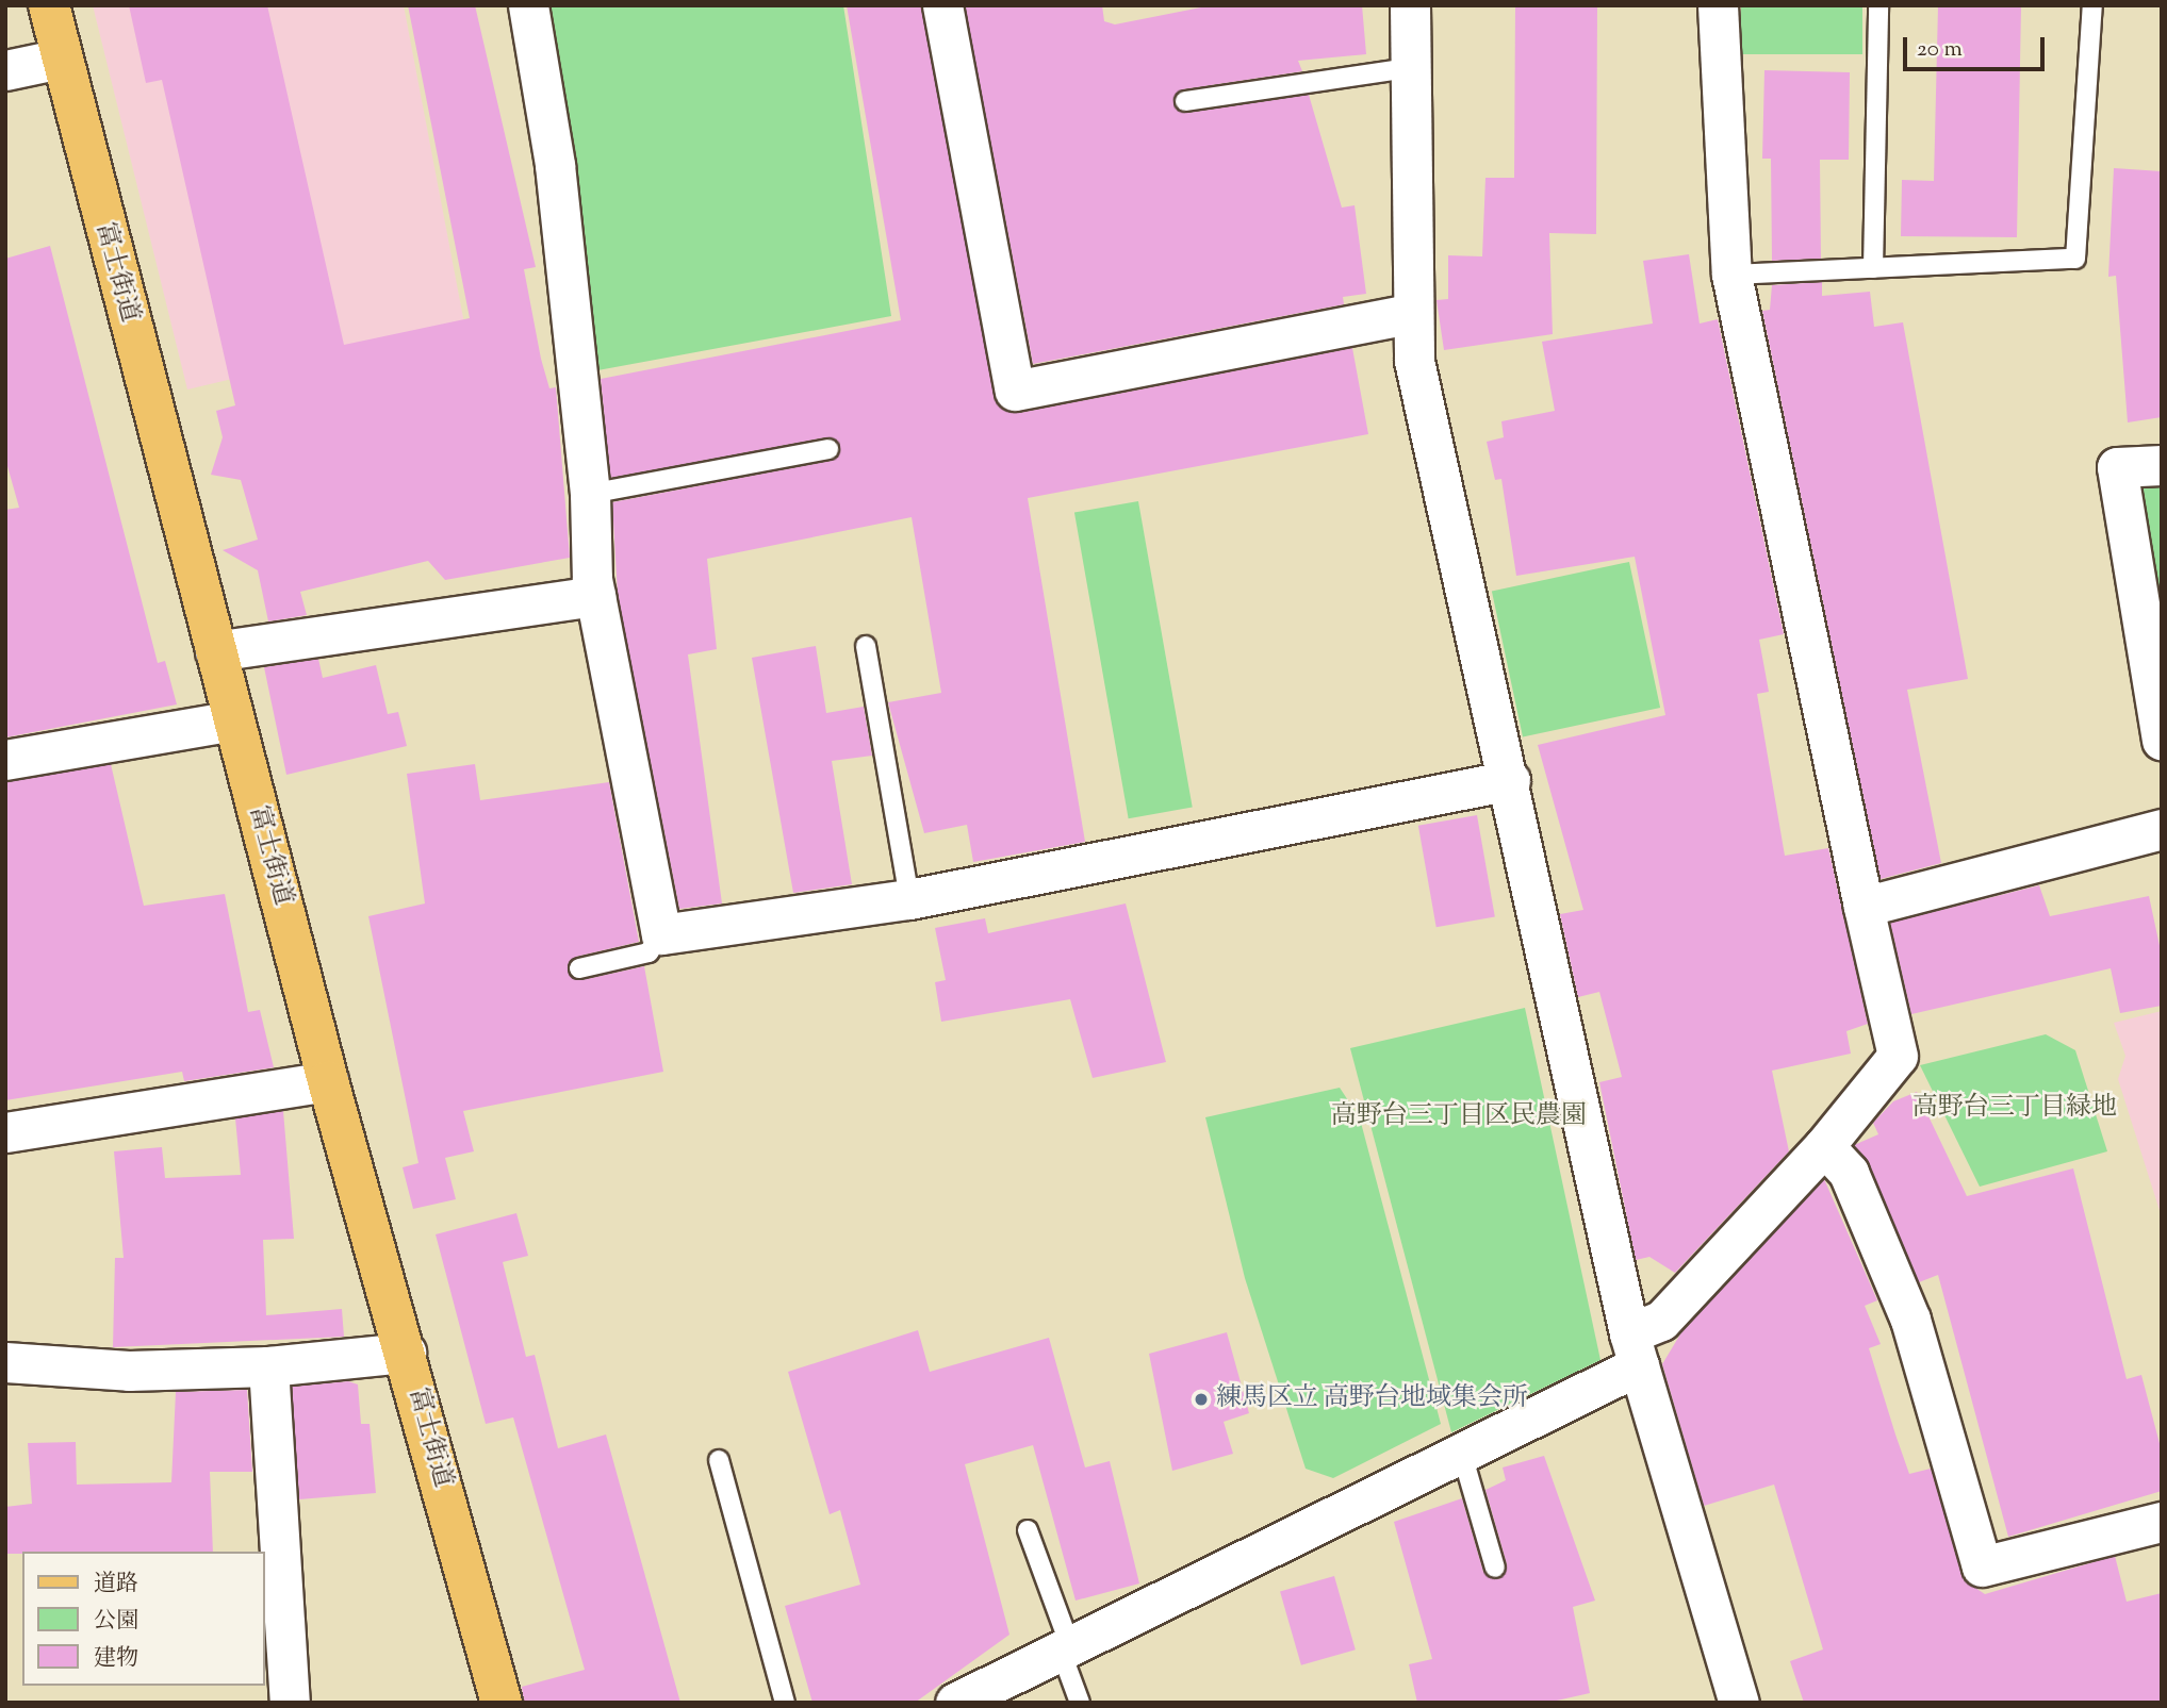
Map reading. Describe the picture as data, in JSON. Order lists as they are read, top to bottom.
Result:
{
  "streets": {
    "main road": ["富士街道"]
  },
  "parks": ["高野台三丁目緑地", "高野台三丁目区民農園"],
  "places": ["練馬区立 高野台地域集会所"],
  "legend": ["道路", "公園", "建物"],
  "scale_bar": "20 m"
}
